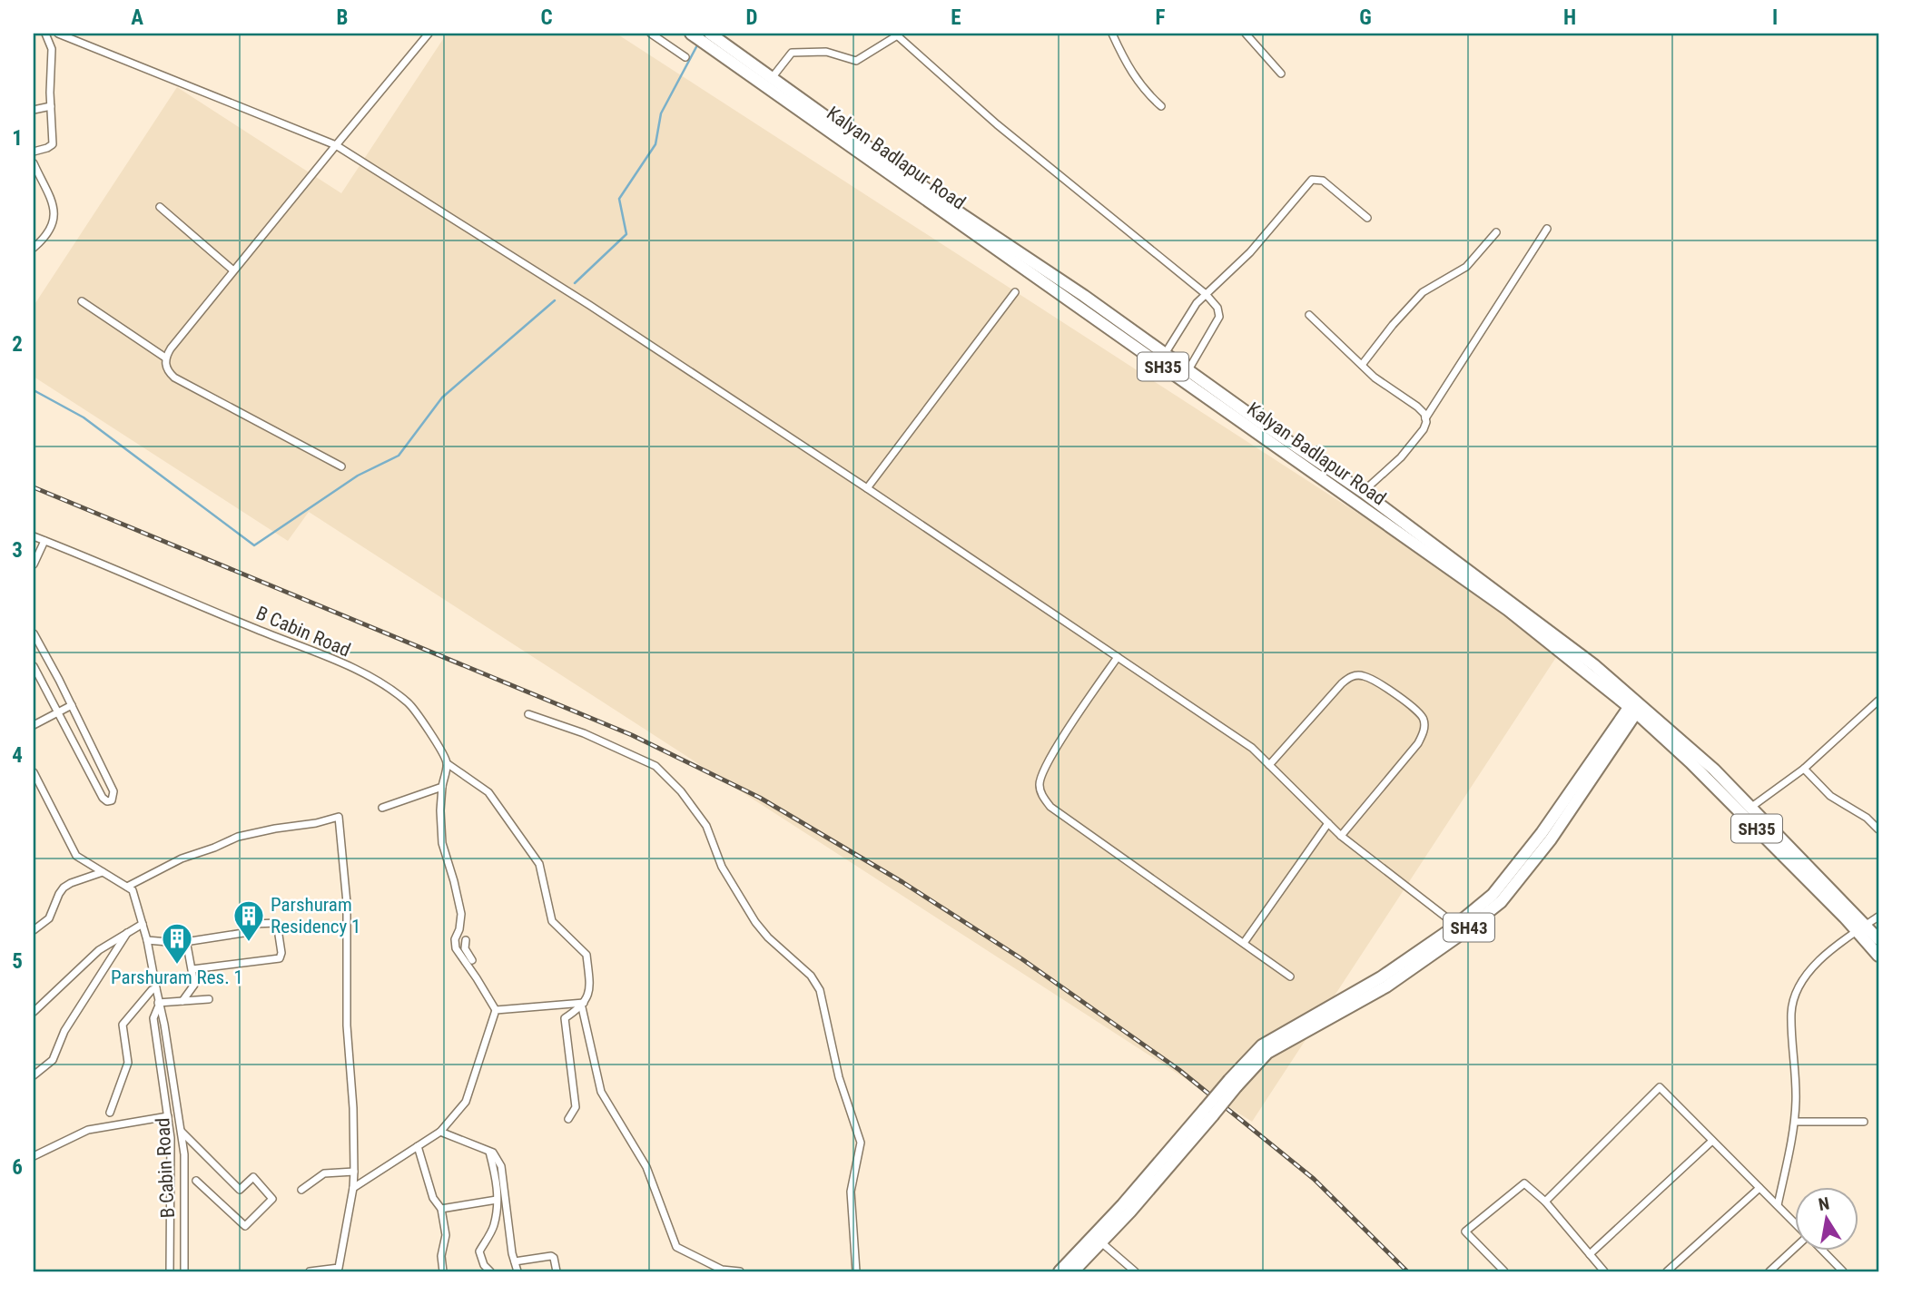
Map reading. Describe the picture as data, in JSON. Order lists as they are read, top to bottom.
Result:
{
  "streets": {
    "main road": ["Kalyan Badlapur Road", "SH35", "SH43"],
    "street": ["B Cabin Road"]
  },
  "crossings": [
    ["Kalyan Badlapur Road", "SH43"]
  ],
  "places": {
    "building": ["Parshuram Residency 1", "Parshuram Res. 1"]
  },
  "north": "top",
  "grid": {
    "columns": [
      "A",
      "B",
      "C",
      "D",
      "E",
      "F",
      "G",
      "H",
      "I"
    ],
    "rows": [
      "1",
      "2",
      "3",
      "4",
      "5",
      "6"
    ]
  }
}
